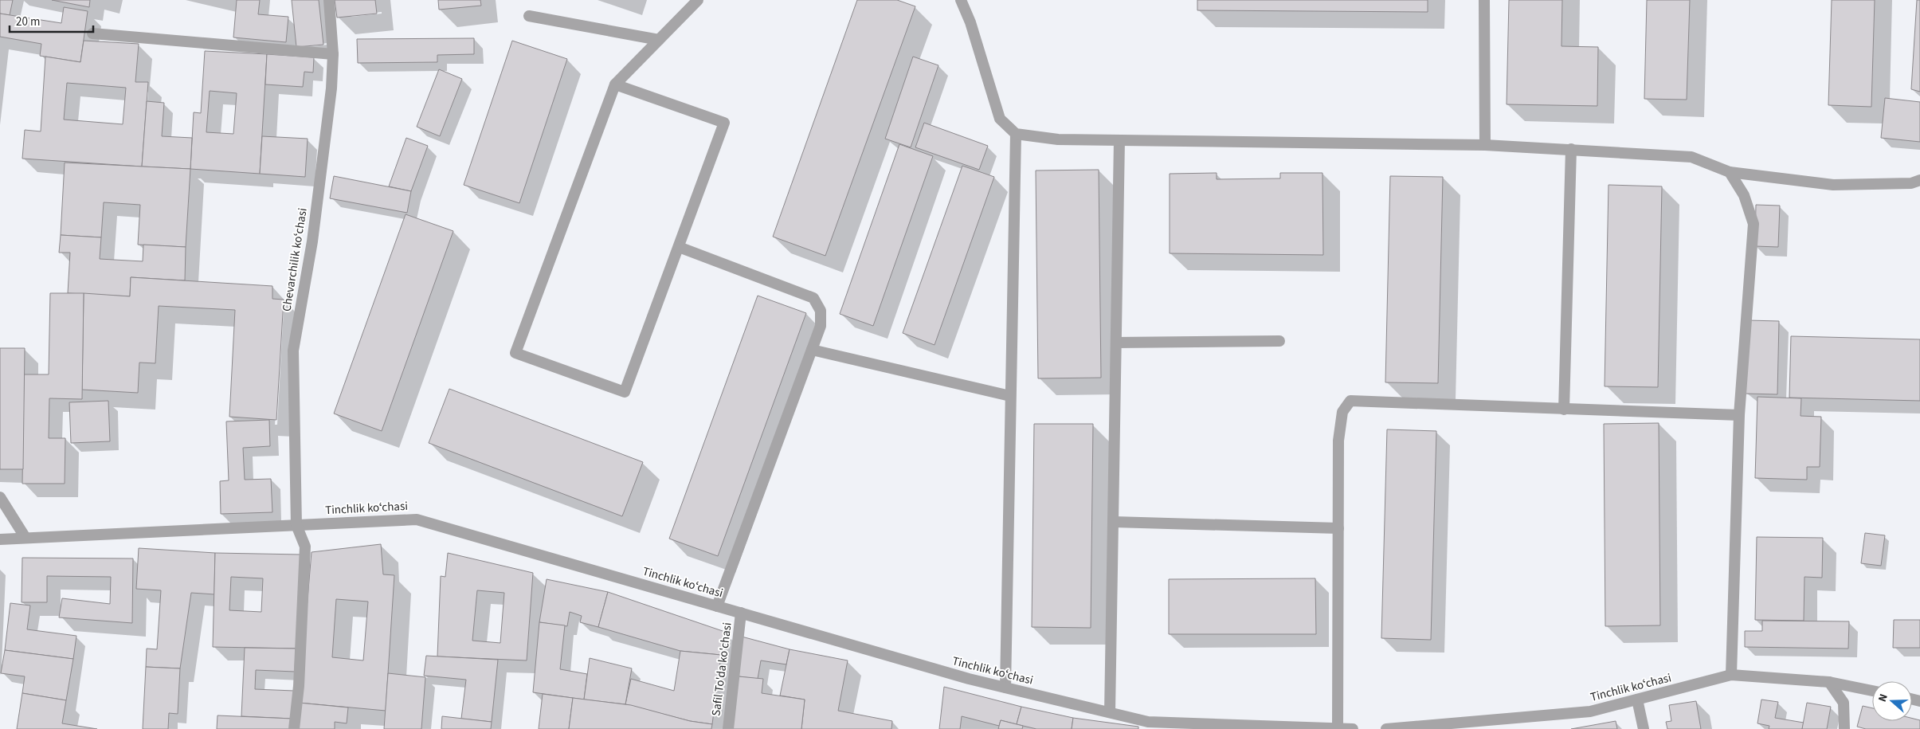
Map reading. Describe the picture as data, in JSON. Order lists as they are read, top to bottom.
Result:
{
  "streets": {
    "street": ["Chevarchilik koʻchasi", "Tinchlik koʻchasi", "Safil To'da ko'chasi"]
  },
  "crossings": [
    ["Chevarchilik koʻchasi", "Tinchlik koʻchasi"],
    ["Tinchlik koʻchasi", "Safil To'da ko'chasi"]
  ],
  "scale_bar": "20 m",
  "north": "left"
}
